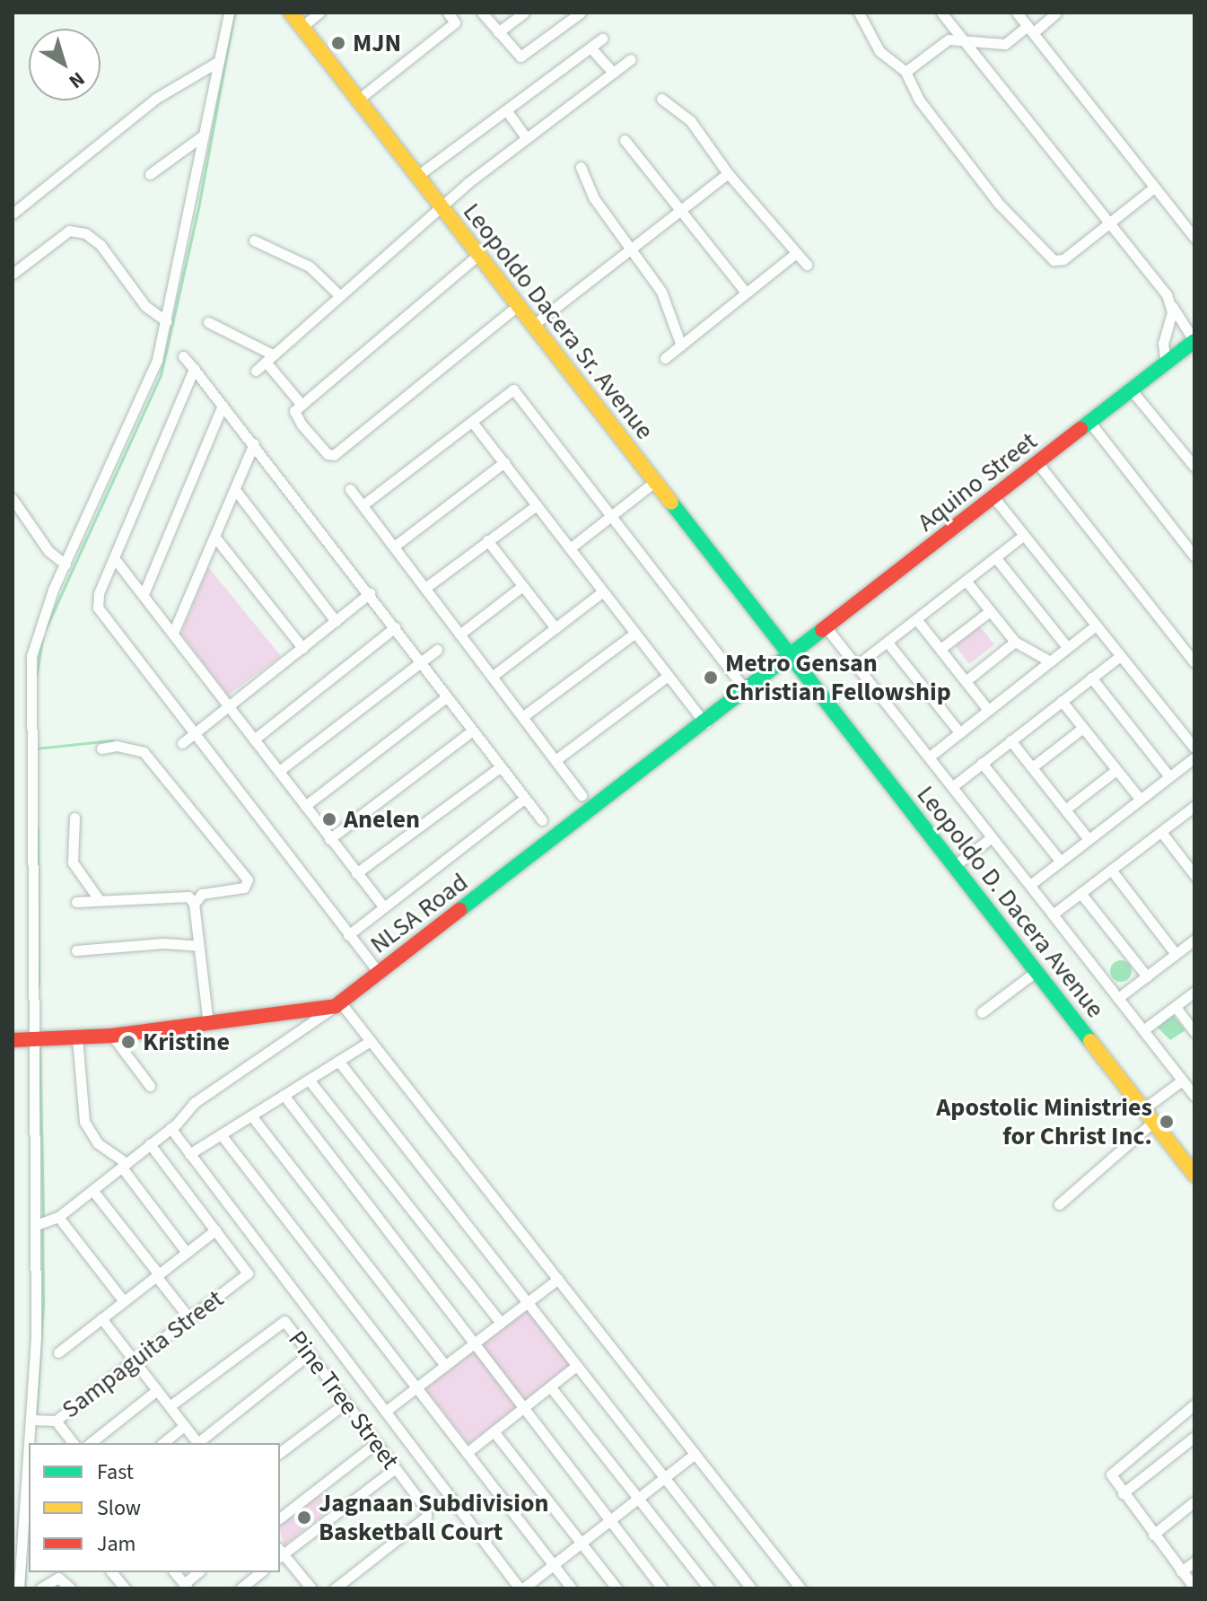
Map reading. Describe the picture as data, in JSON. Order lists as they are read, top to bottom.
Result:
{
  "streets": {
    "main road": [
      "Leopoldo Dacera Sr. Avenue",
      "Aquino Street",
      "Leopoldo D. Dacera Avenue",
      "NLSA Road"
    ],
    "street": ["Sampaguita Street", "Pine Tree Street"]
  },
  "crossings": [
    ["Leopoldo Dacera Sr. Avenue", "Aquino Street"],
    ["Leopoldo Dacera Sr. Avenue", "Leopoldo D. Dacera Avenue"],
    ["Leopoldo Dacera Sr. Avenue", "NLSA Road"],
    ["Aquino Street", "Leopoldo D. Dacera Avenue"],
    ["Aquino Street", "NLSA Road"],
    ["Leopoldo D. Dacera Avenue", "NLSA Road"]
  ],
  "places": [
    "MJN",
    "Metro Gensan Christian Fellowship",
    "Anelen",
    "Kristine",
    "Apostolic Ministries for Christ Inc.",
    "Jagnaan Subdivision Basketball Court"
  ],
  "legend": ["Fast", "Slow", "Jam"],
  "north": "bottom right"
}
